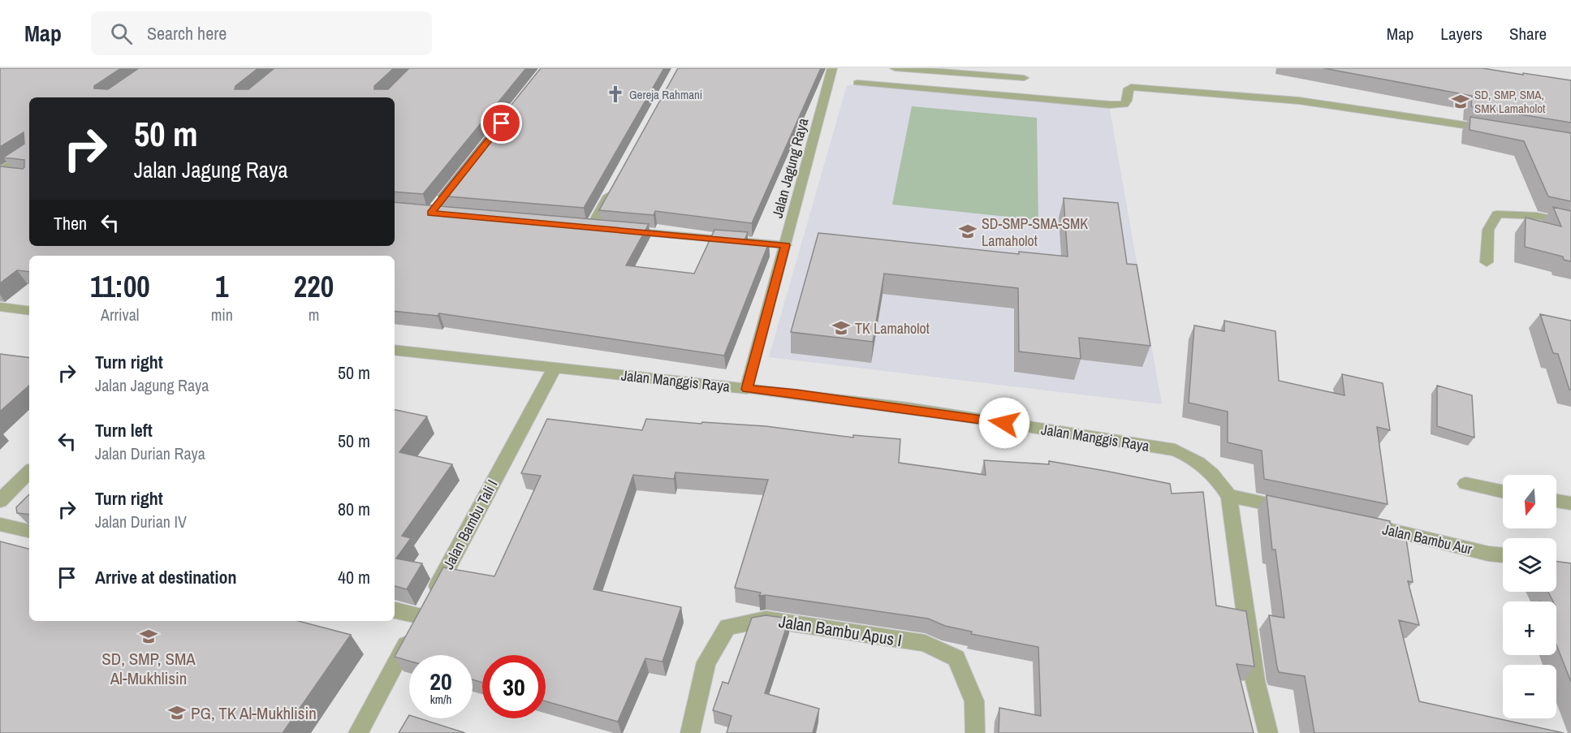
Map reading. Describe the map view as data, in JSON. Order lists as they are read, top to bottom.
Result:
{
  "streets": {
    "street": [
      "Jalan Jagung Raya",
      "Jalan Manggis Raya",
      "Jalan Bambu Tali I",
      "Jalan Bambu Aur",
      "Jalan Bambu Apus I"
    ]
  },
  "crossings": [
    ["Jalan Jagung Raya", "Jalan Manggis Raya"],
    ["Jalan Manggis Raya", "Jalan Bambu Tali I"]
  ],
  "places": {
    "church": ["Gereja Rahmani"],
    "school or university": [
      "SD, SMP, SMA, SMK Lamaholot",
      "SD-SMP-SMA-SMK Lamaholot",
      "TK Lamaholot",
      "SD, SMP, SMA Al-Mukhlisin",
      "PG, TK Al-Mukhlisin"
    ]
  },
  "north": "bottom",
  "page": {
    "header": "Map",
    "search": "Search here",
    "nav": ["Map", "Layers", "Share"],
    "turn": ["50 m", "Jalan Jagung Raya"],
    "then": "Then",
    "eta": [
      "11:00",
      "Arrival",
      "1",
      "min",
      "220",
      "m"
    ],
    "list": [
      {
        "name": "Turn right",
        "note": "Jalan Jagung Raya",
        "value": "50 m"
      },
      {
        "name": "Turn left",
        "note": "Jalan Durian Raya",
        "value": "50 m"
      },
      {
        "name": "Turn right",
        "note": "Jalan Durian IV",
        "value": "80 m"
      },
      {
        "name": "Arrive at destination",
        "value": "40 m"
      }
    ],
    "map_buttons": ["+", "−"],
    "speed": "20 km/h",
    "limit": "30"
  }
}
